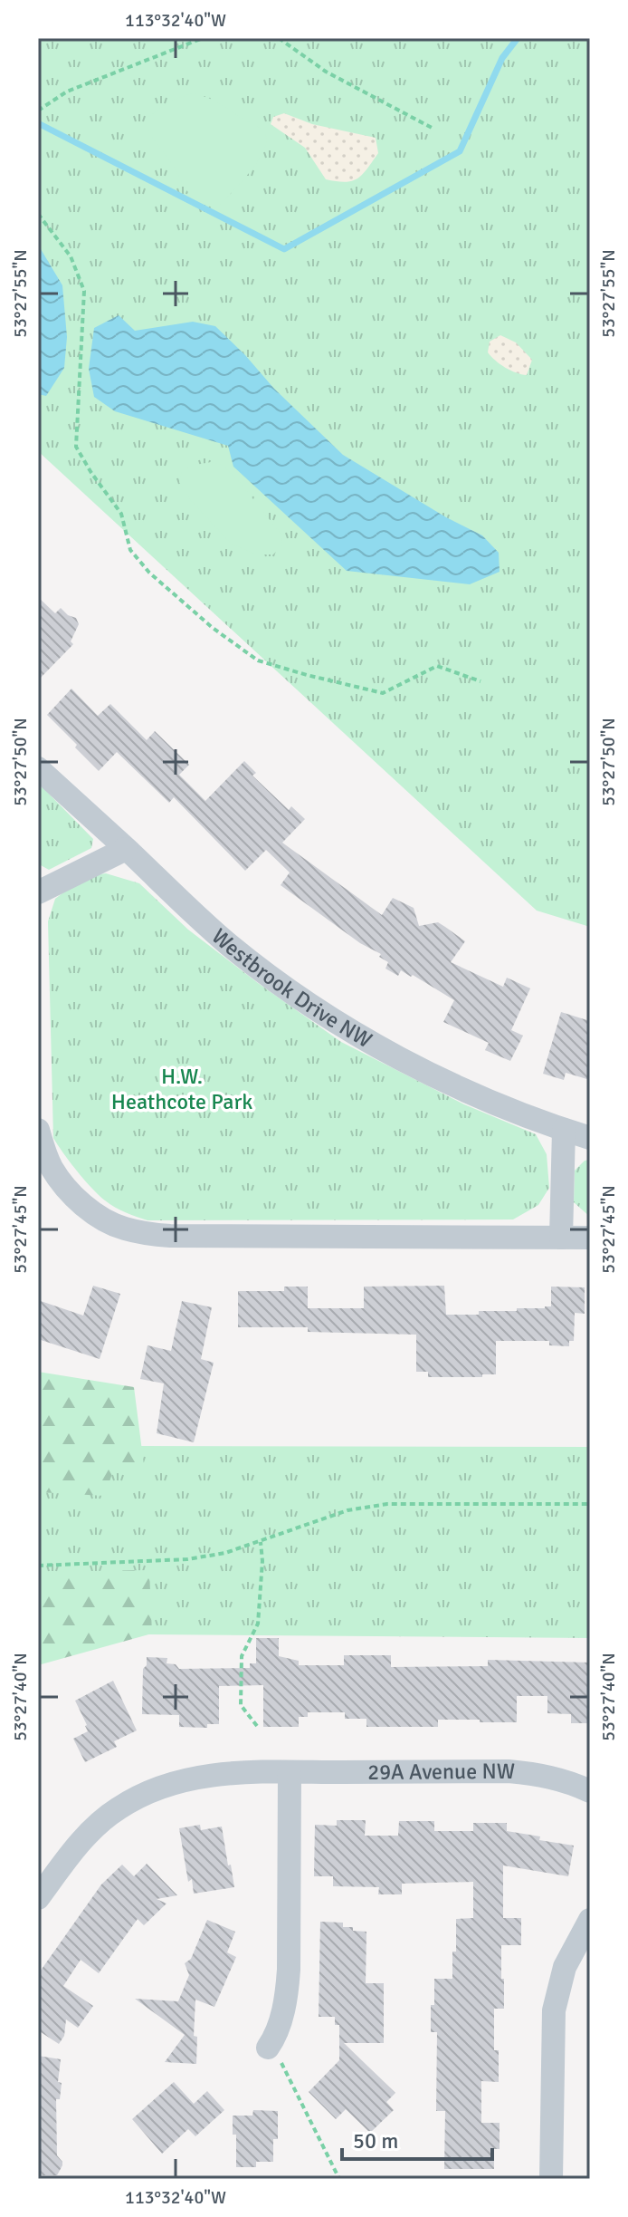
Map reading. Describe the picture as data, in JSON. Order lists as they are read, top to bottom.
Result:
{
  "streets": {
    "street": ["Westbrook Drive NW", "29A Avenue NW"]
  },
  "parks": ["H.W. Heathcote Park"],
  "scale_bar": "50 m",
  "coordinates": [
    "113°32'40\"W",
    "53°27'55\"N",
    "53°27'50\"N",
    "53°27'45\"N",
    "53°27'40\"N"
  ]
}
